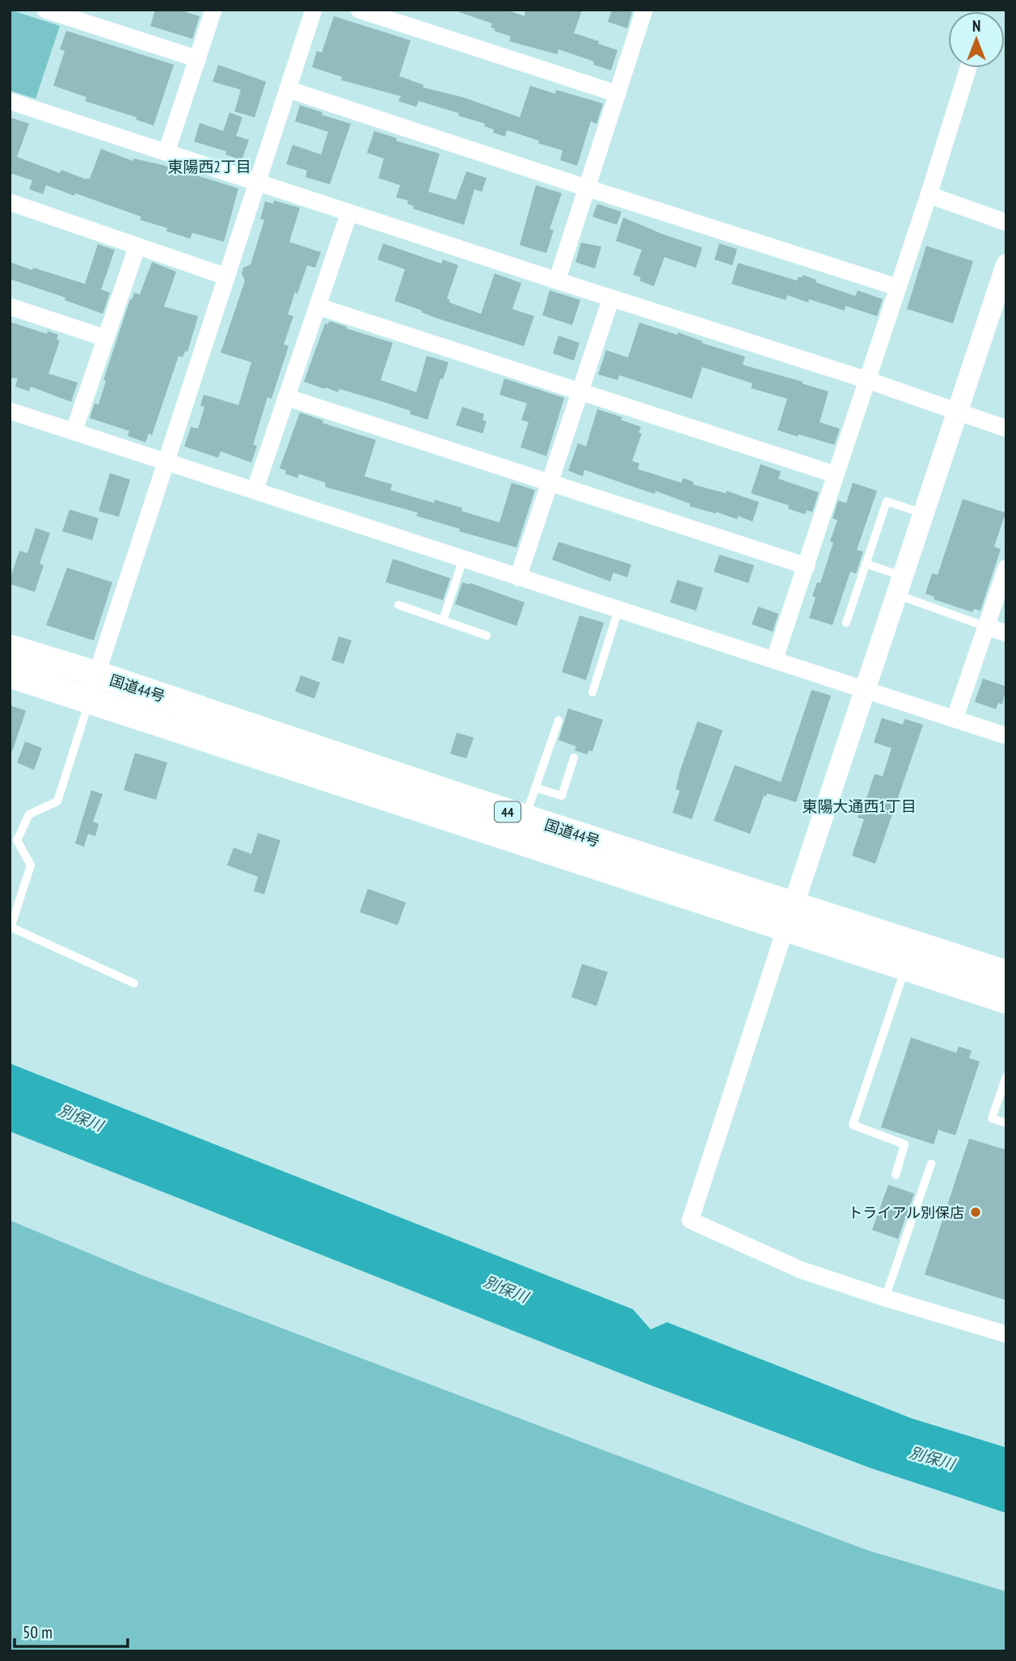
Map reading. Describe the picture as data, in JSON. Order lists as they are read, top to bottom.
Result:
{
  "streets": {
    "highway": ["国道44号", "44"]
  },
  "districts": ["東陽西2丁目", "東陽大通西1丁目"],
  "water": ["別保川"],
  "places": ["トライアル別保店"],
  "scale_bar": "50 m",
  "north": "top"
}
